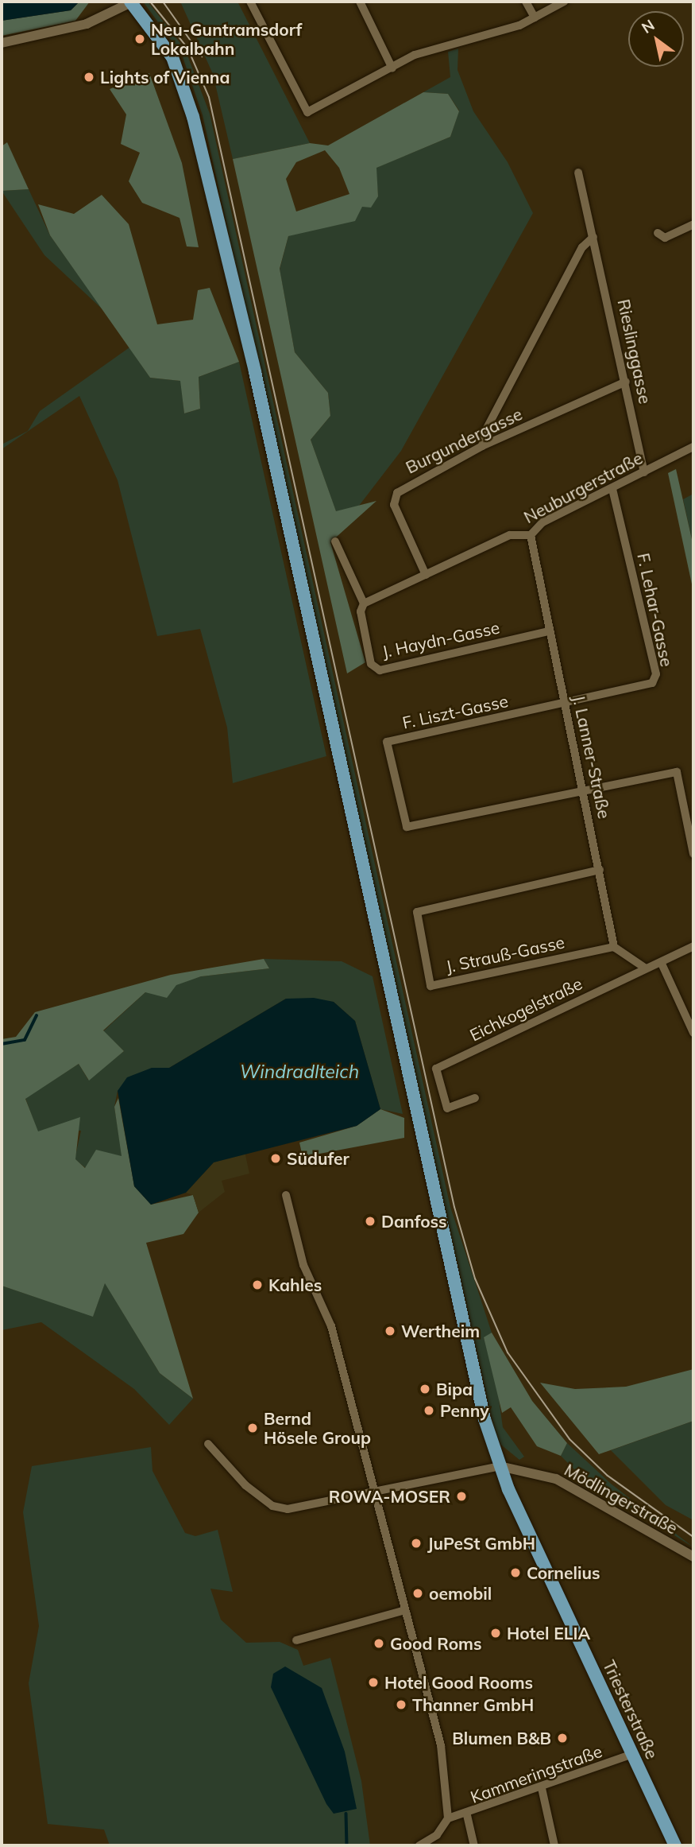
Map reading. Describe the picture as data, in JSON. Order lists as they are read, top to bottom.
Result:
{
  "streets": {
    "main road": ["Triesterstraße"],
    "street": [
      "Rieslinggasse",
      "Burgundergasse",
      "Neuburgerstraße",
      "F. Lehar-Gasse",
      "J. Haydn-Gasse",
      "F. Liszt-Gasse",
      "J. Lanner-Straße",
      "J. Strauß-Gasse",
      "Eichkogelstraße",
      "Mödlingerstraße",
      "Kammeringstraße"
    ]
  },
  "crossings": [
    ["Rieslinggasse", "Burgundergasse"],
    ["Rieslinggasse", "Neuburgerstraße"],
    ["Burgundergasse", "Neuburgerstraße"],
    ["Neuburgerstraße", "F. Lehar-Gasse"],
    ["Neuburgerstraße", "J. Haydn-Gasse"],
    ["Neuburgerstraße", "J. Lanner-Straße"],
    ["F. Lehar-Gasse", "F. Liszt-Gasse"],
    ["F. Lehar-Gasse", "J. Lanner-Straße"],
    ["J. Haydn-Gasse", "J. Lanner-Straße"],
    ["F. Liszt-Gasse", "J. Lanner-Straße"],
    ["J. Lanner-Straße", "J. Strauß-Gasse"],
    ["Mödlingerstraße", "Triesterstraße"],
    ["Triesterstraße", "Kammeringstraße"]
  ],
  "water": ["Windradlteich"],
  "places": [
    "Neu-Guntramsdorf Lokalbahn",
    "Lights of Vienna",
    "Südufer",
    "Danfoss",
    "Kahles",
    "Wertheim",
    "Bipa",
    "Penny",
    "Bernd Hösele Group",
    "ROWA-MOSER",
    "JuPeSt GmbH",
    "Cornelius",
    "oemobil",
    "Hotel ELIA",
    "Good Roms",
    "Hotel Good Rooms",
    "Thanner GmbH",
    "Blumen B&B"
  ],
  "north": "top left"
}
